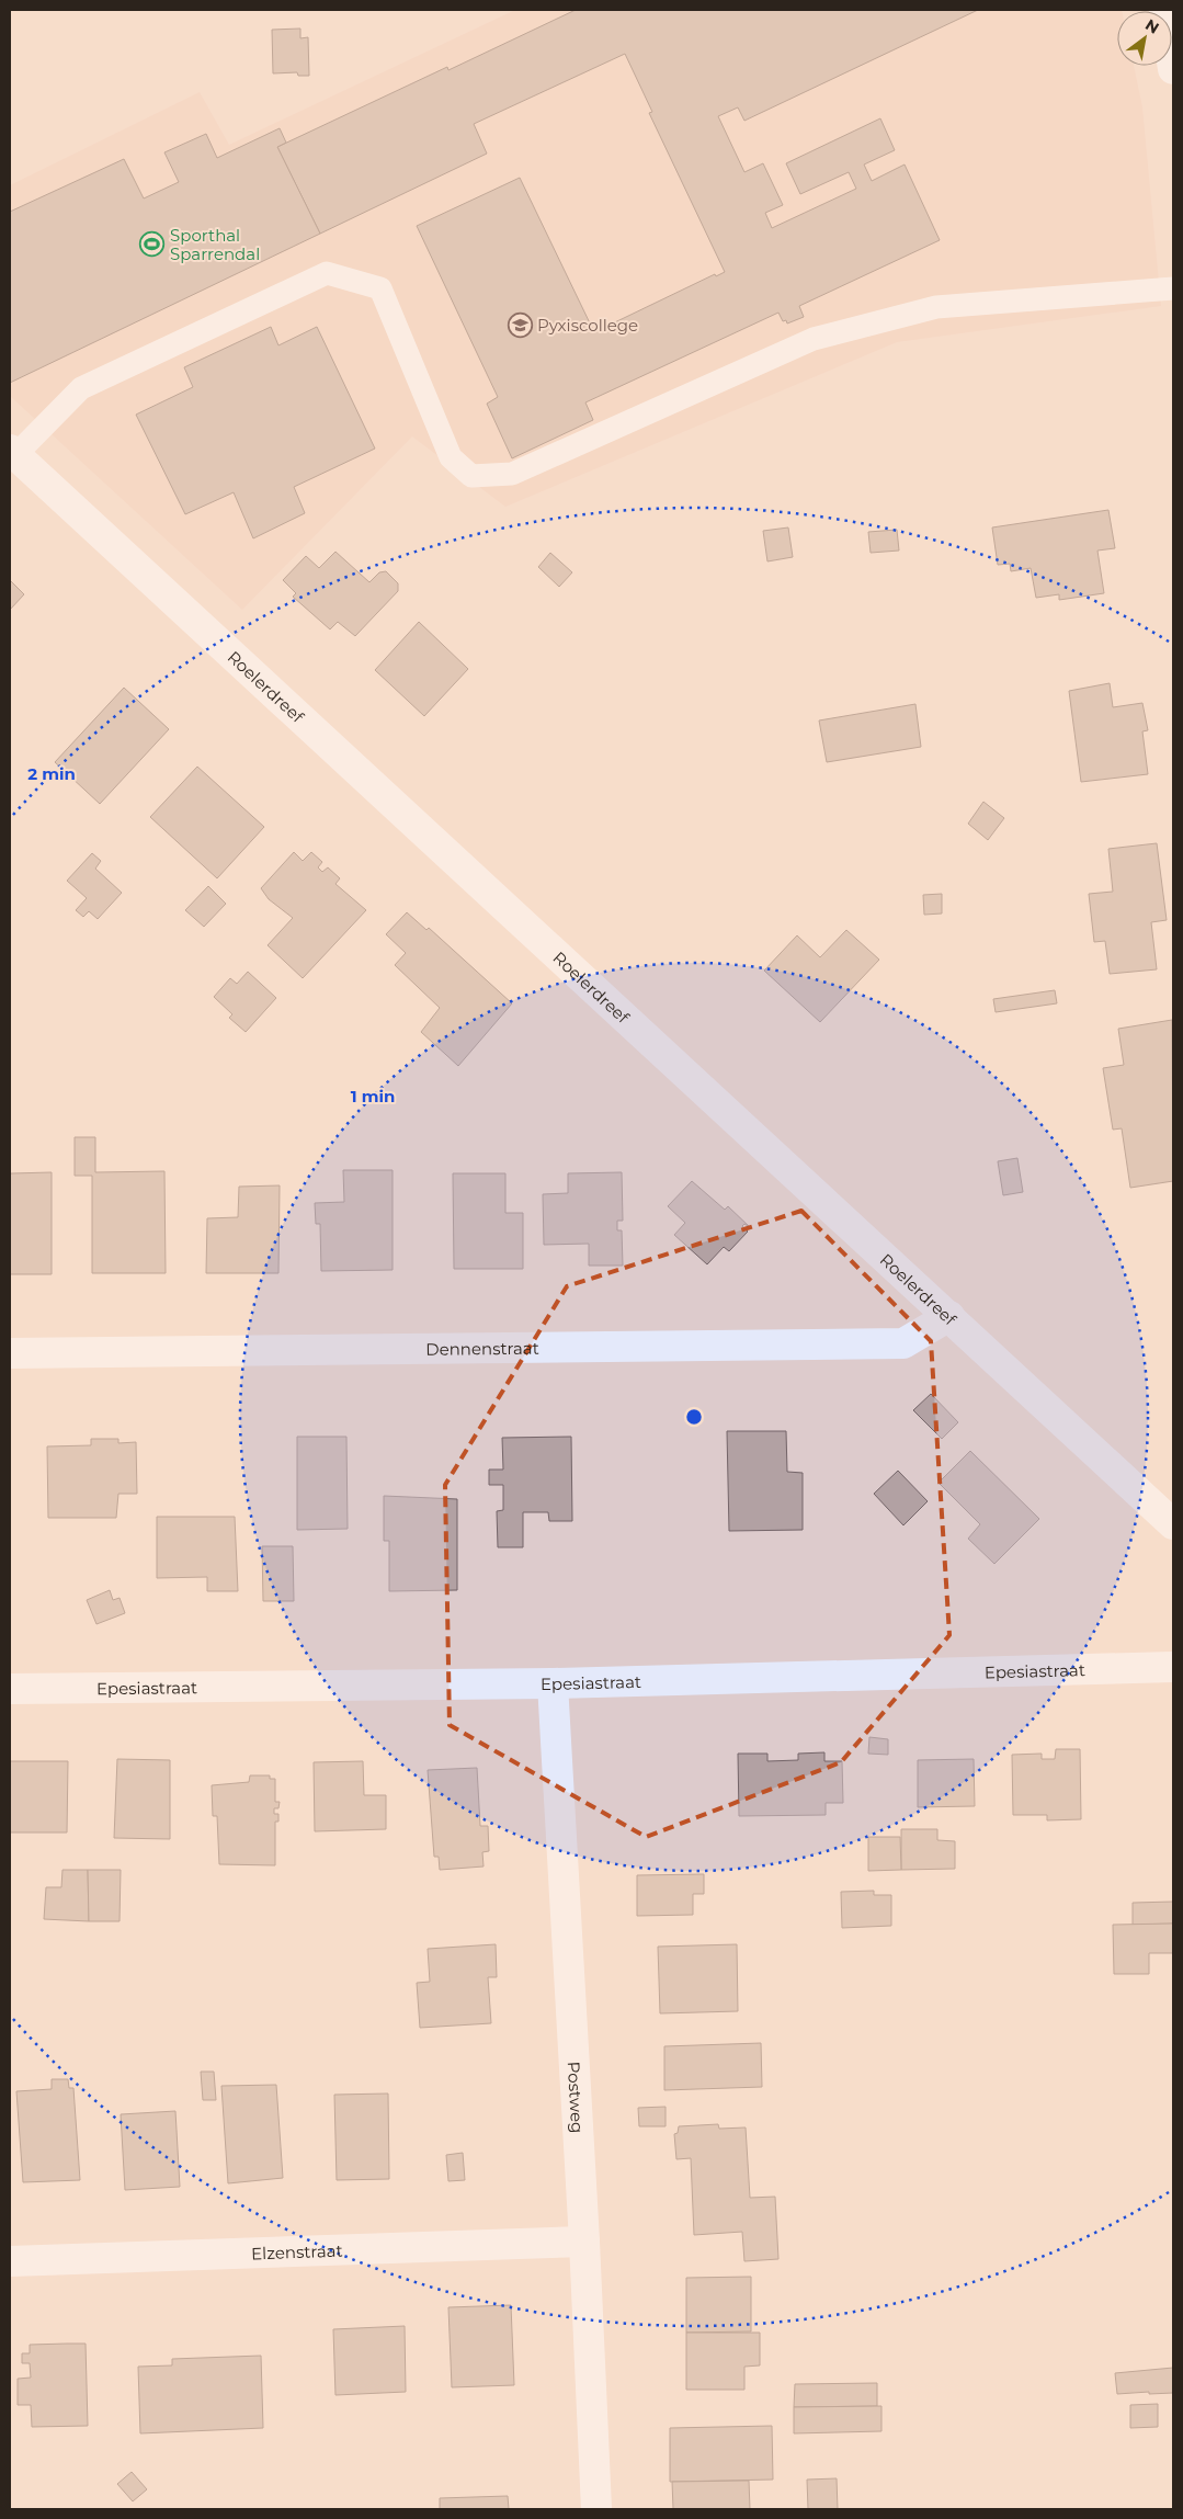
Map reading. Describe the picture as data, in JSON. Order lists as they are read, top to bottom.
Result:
{
  "streets": {
    "street": [
      "Roelerdreef",
      "Dennenstraat",
      "Epesiastraat",
      "Postweg",
      "Elzenstraat"
    ]
  },
  "crossings": [
    ["Roelerdreef", "Dennenstraat"],
    ["Epesiastraat", "Postweg"],
    ["Postweg", "Elzenstraat"]
  ],
  "places": {
    "sports": ["Sporthal Sparrendal"],
    "school or university": ["Pyxiscollege"]
  },
  "north": "top right",
  "rings": ["2 min", "1 min"]
}
